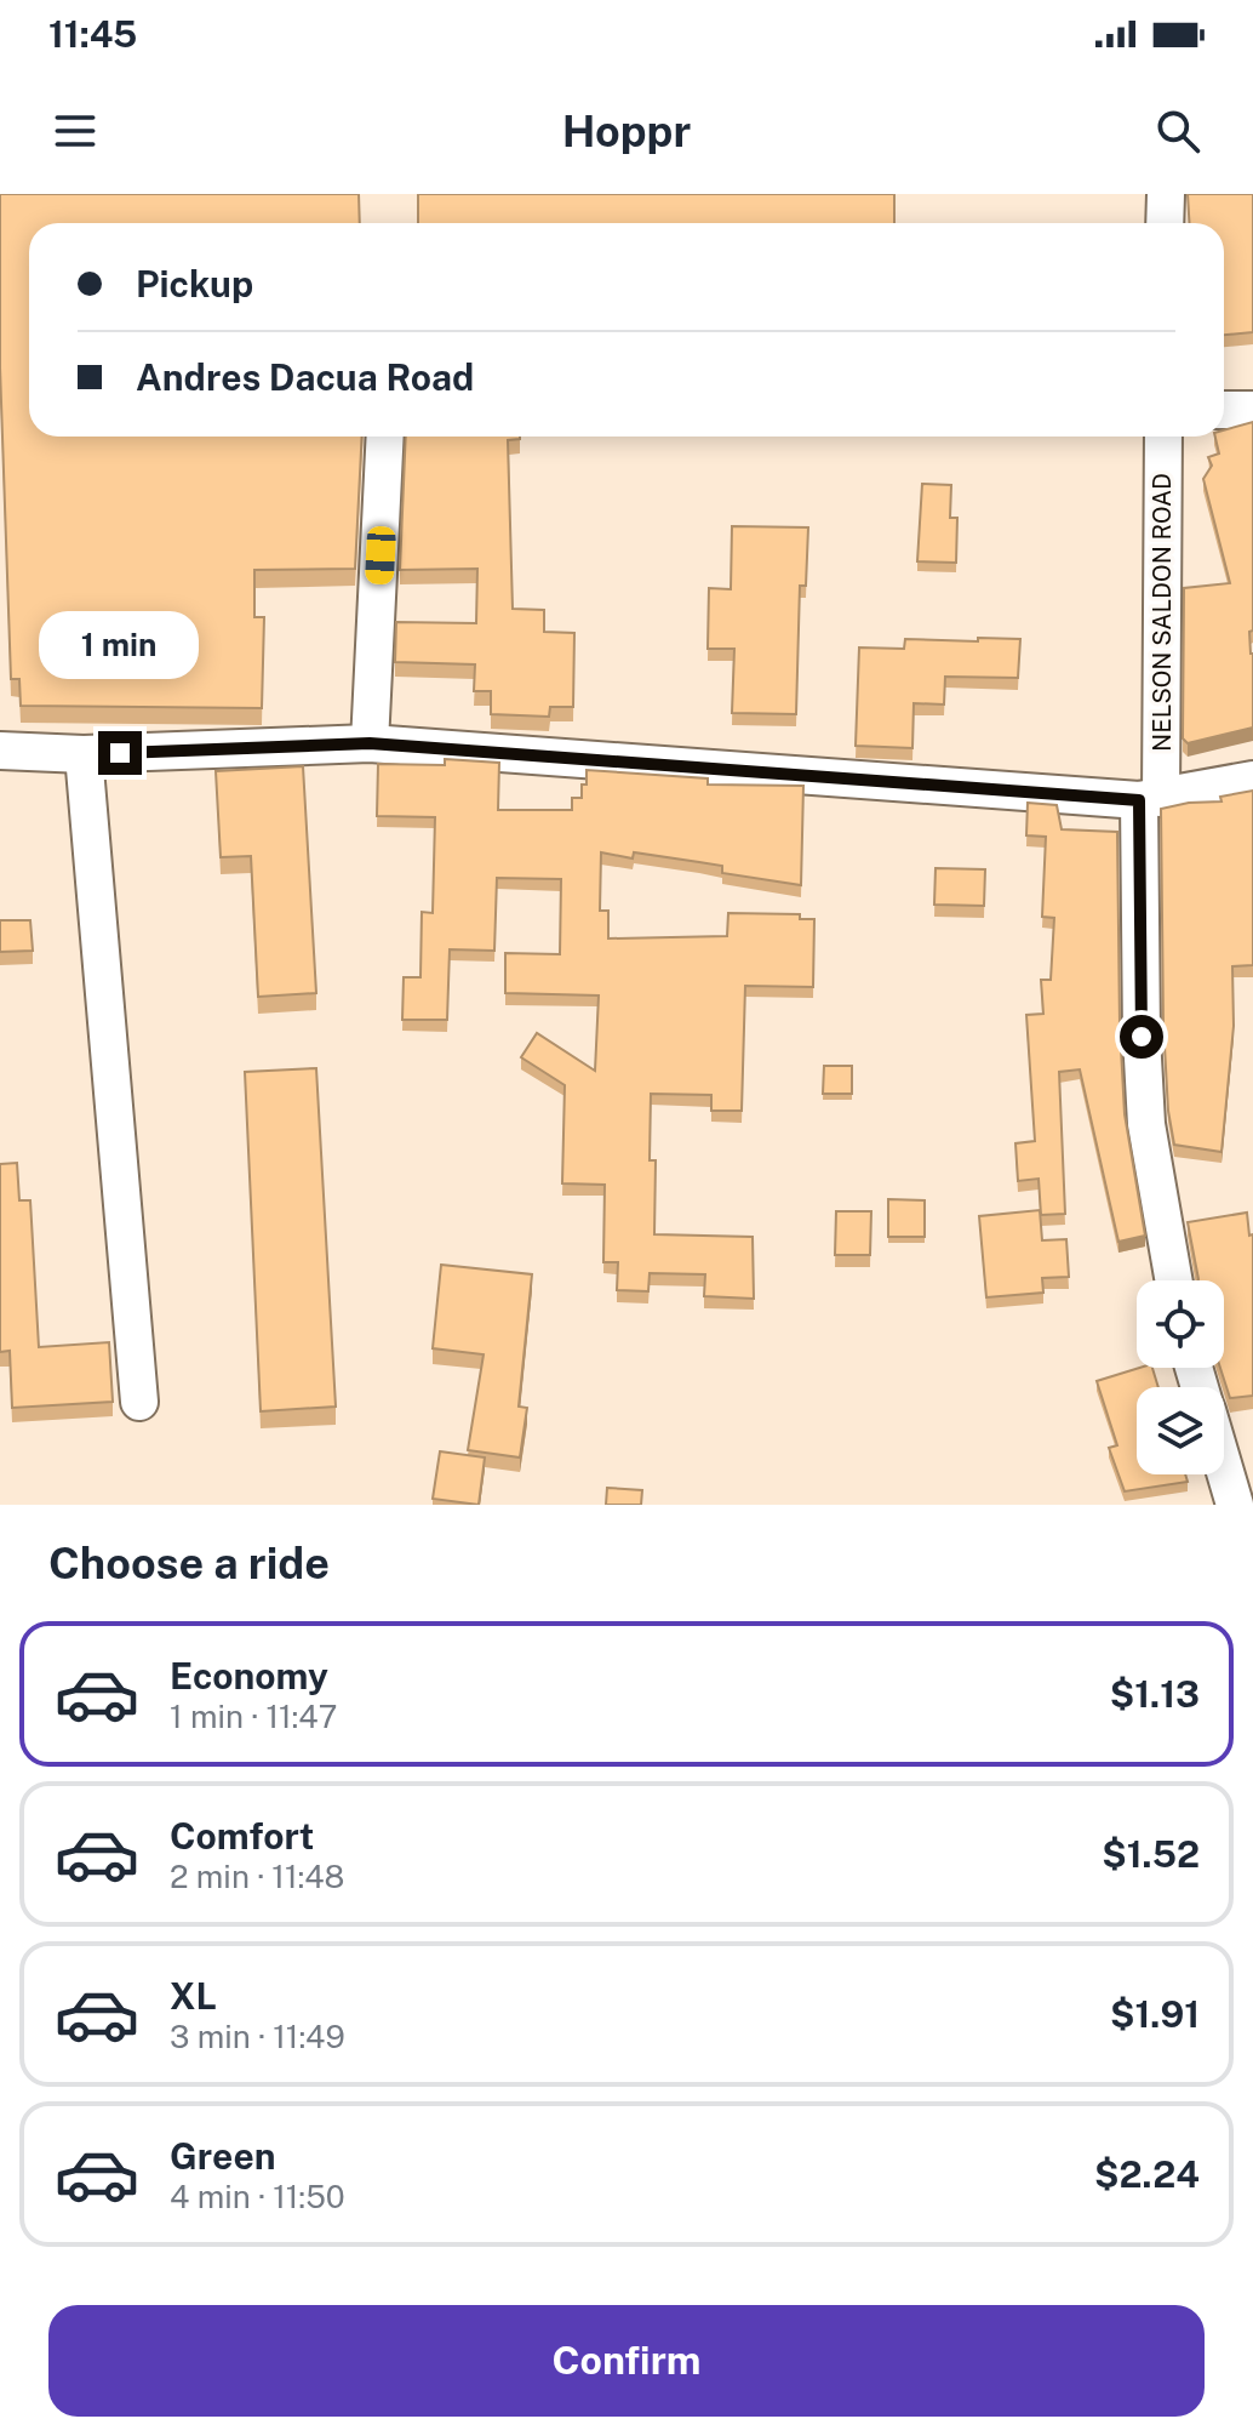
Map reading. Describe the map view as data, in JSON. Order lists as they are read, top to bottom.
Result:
{
  "streets": {
    "street": ["NELSON SALDON ROAD"]
  },
  "page": {
    "status": "11:45",
    "header": "Hoppr",
    "banner": ["Pickup", "Andres Dacua Road"],
    "bubble": "1 min",
    "heading": "Choose a ride",
    "list": [
      {
        "name": "Economy",
        "note": "1 min · 11:47",
        "value": "$1.13"
      },
      {
        "name": "Comfort",
        "note": "2 min · 11:48",
        "value": "$1.52"
      },
      {
        "name": "XL",
        "note": "3 min · 11:49",
        "value": "$1.91"
      },
      {
        "name": "Green",
        "note": "4 min · 11:50",
        "value": "$2.24"
      }
    ],
    "buttons": "Confirm"
  }
}
